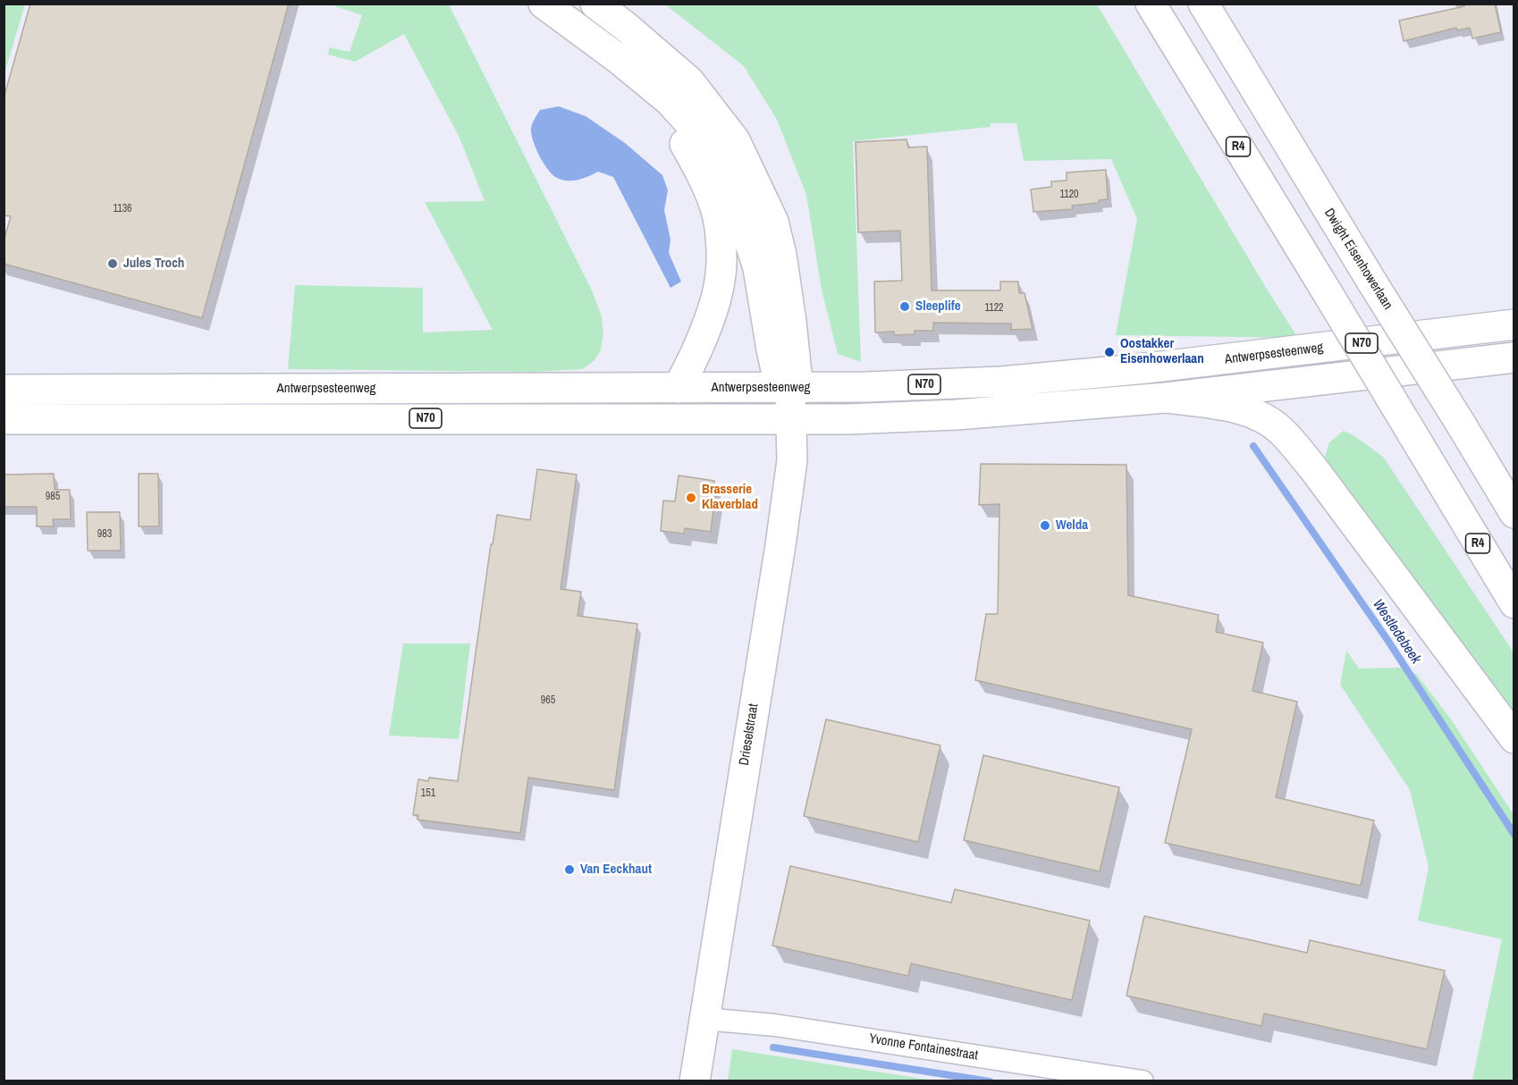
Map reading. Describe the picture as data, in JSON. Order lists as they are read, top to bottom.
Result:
{
  "streets": {
    "main road": [
      "R4",
      "Dwight Eisenhowerlaan",
      "N70",
      "Antwerpsesteenweg",
      "Drieselstraat"
    ],
    "street": ["Yvonne Fontainestraat"]
  },
  "crossings": [
    ["N70", "Drieselstraat"],
    ["Antwerpsesteenweg", "Drieselstraat"],
    ["Drieselstraat", "Yvonne Fontainestraat"]
  ],
  "water": ["Westledebeek"],
  "places": [
    "Jules Troch",
    "Sleeplife",
    "Oostakker Eisenhowerlaan",
    "Brasserie Klaverblad",
    "Welda",
    "Van Eeckhaut"
  ],
  "house_numbers": [
    "1120",
    "1136",
    "1122",
    "985",
    "983",
    "965",
    "151"
  ]
}
